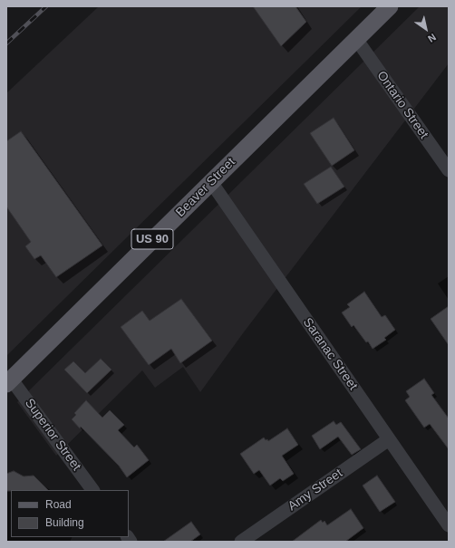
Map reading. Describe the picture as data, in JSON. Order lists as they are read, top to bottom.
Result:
{
  "streets": {
    "main road": ["Beaver Street", "US 90"],
    "street": [
      "Ontario Street",
      "Saranac Street",
      "Superior Street",
      "Amy Street"
    ]
  },
  "crossings": [
    ["Ontario Street", "Beaver Street"],
    ["Beaver Street", "Saranac Street"],
    ["Beaver Street", "Superior Street"],
    ["Saranac Street", "Amy Street"]
  ],
  "legend": ["Road", "Building"],
  "north": "bottom right"
}
